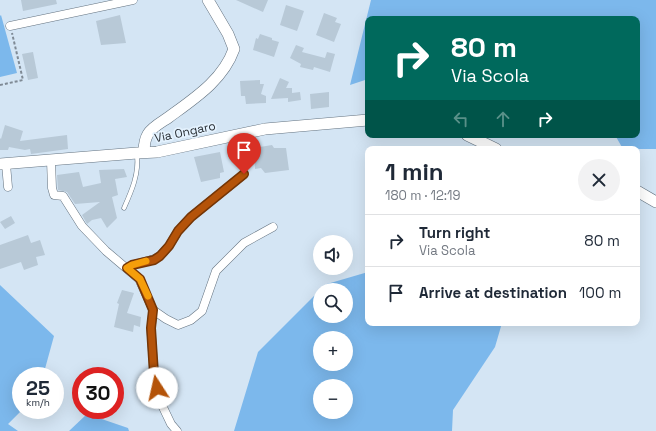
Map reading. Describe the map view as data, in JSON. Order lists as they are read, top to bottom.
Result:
{
  "streets": {
    "main road": ["Via Ongaro"]
  },
  "page": {
    "turn": ["80 m", "Via Scola"],
    "heading": ["1 min", "180 m · 12:19"],
    "list": [
      {
        "name": "Turn right",
        "note": "Via Scola",
        "value": "80 m"
      },
      {
        "name": "Arrive at destination",
        "value": "100 m"
      }
    ],
    "map_buttons": ["+", "−"],
    "speed": "25 km/h",
    "limit": "30"
  }
}
